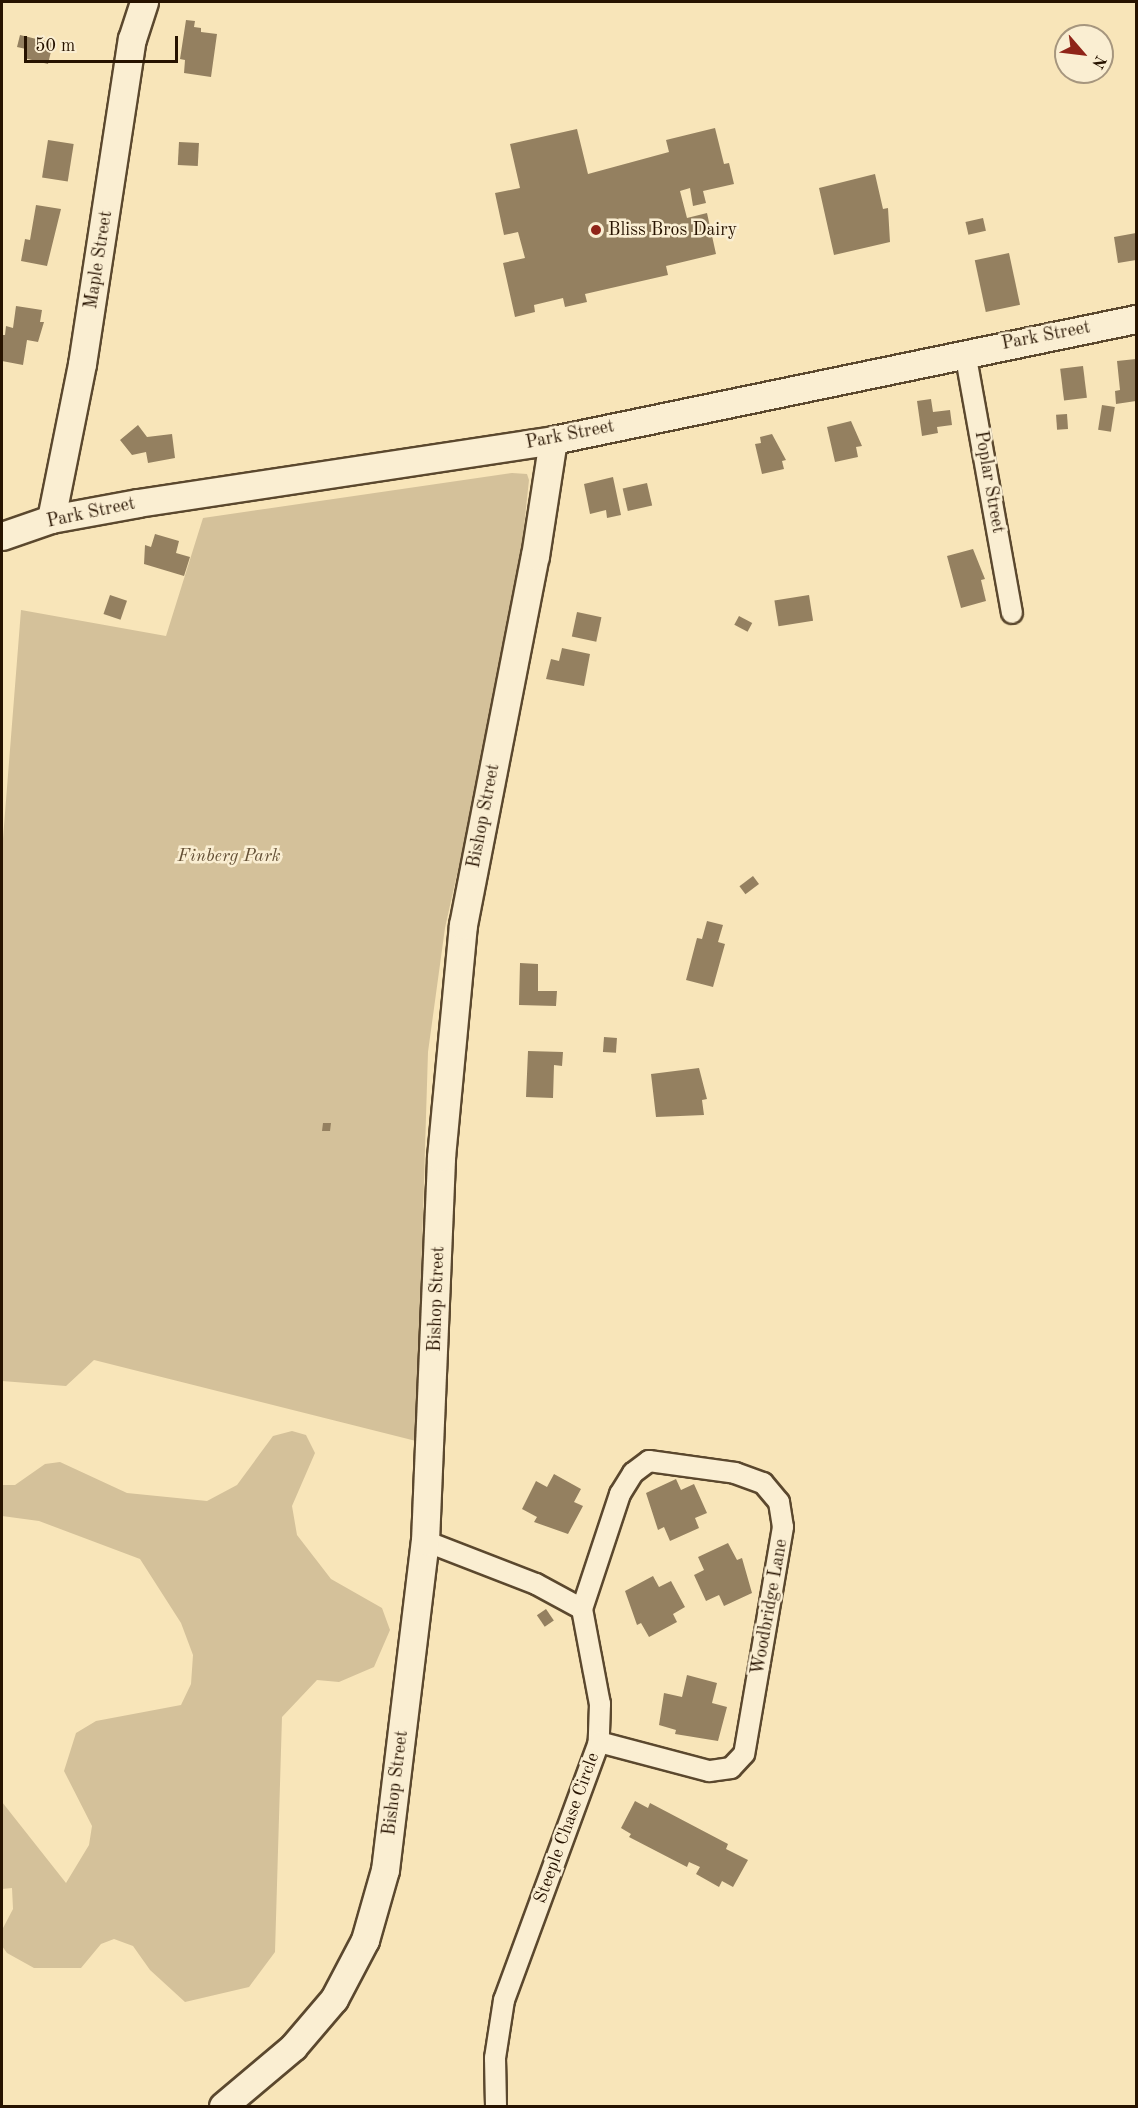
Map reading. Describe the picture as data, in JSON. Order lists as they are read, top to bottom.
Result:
{
  "streets": {
    "street": [
      "Maple Street",
      "Park Street",
      "Poplar Street",
      "Bishop Street",
      "Woodbridge Lane",
      "Steeple Chase Circle"
    ]
  },
  "crossings": [
    ["Maple Street", "Park Street"],
    ["Park Street", "Poplar Street"],
    ["Park Street", "Bishop Street"],
    ["Woodbridge Lane", "Steeple Chase Circle"]
  ],
  "parks": ["Finberg Park"],
  "places": ["Bliss Bros Dairy"],
  "scale_bar": "50 m",
  "north": "bottom right"
}
